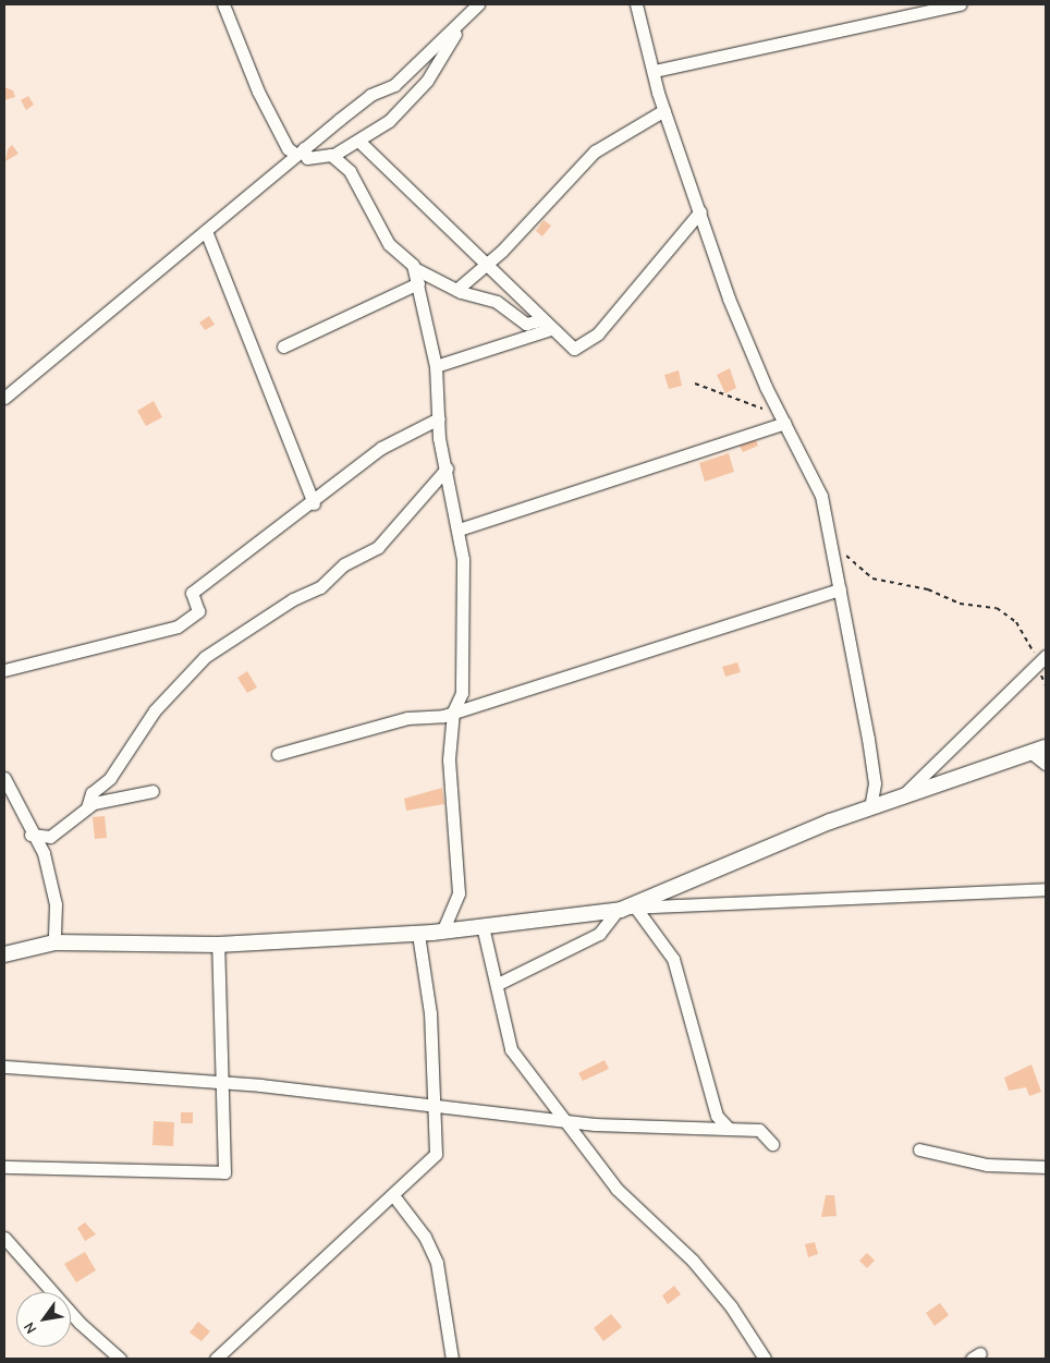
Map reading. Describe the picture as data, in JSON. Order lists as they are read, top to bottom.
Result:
{
  "north": "bottom left"
}
